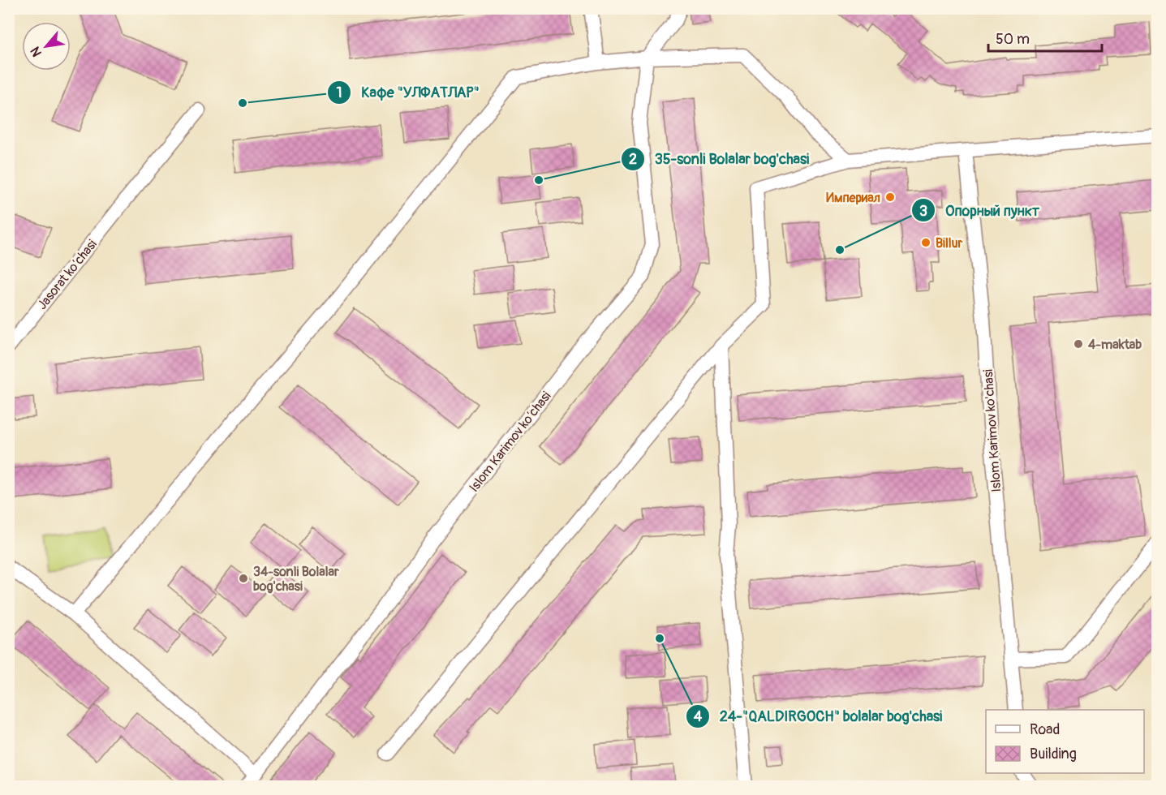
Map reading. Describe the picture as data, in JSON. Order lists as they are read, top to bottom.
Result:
{
  "streets": {
    "street": ["Jasorat ko‘chasi", "Islom Karimov ko'chasi", "Islom Karimov ko‘chasi"]
  },
  "places": [
    "Кафе \"УЛФАТЛАР\"",
    "35-sonli Bolalar bog'chasi",
    "Империал",
    "Billur",
    "Опорный пункт",
    "4-maktab",
    "34-sonli Bolalar bog'chasi",
    "24-\"QALDIRGOCH\" bolalar bog'chasi"
  ],
  "legend": ["Road", "Building"],
  "scale_bar": "50 m",
  "north": "bottom left"
}
